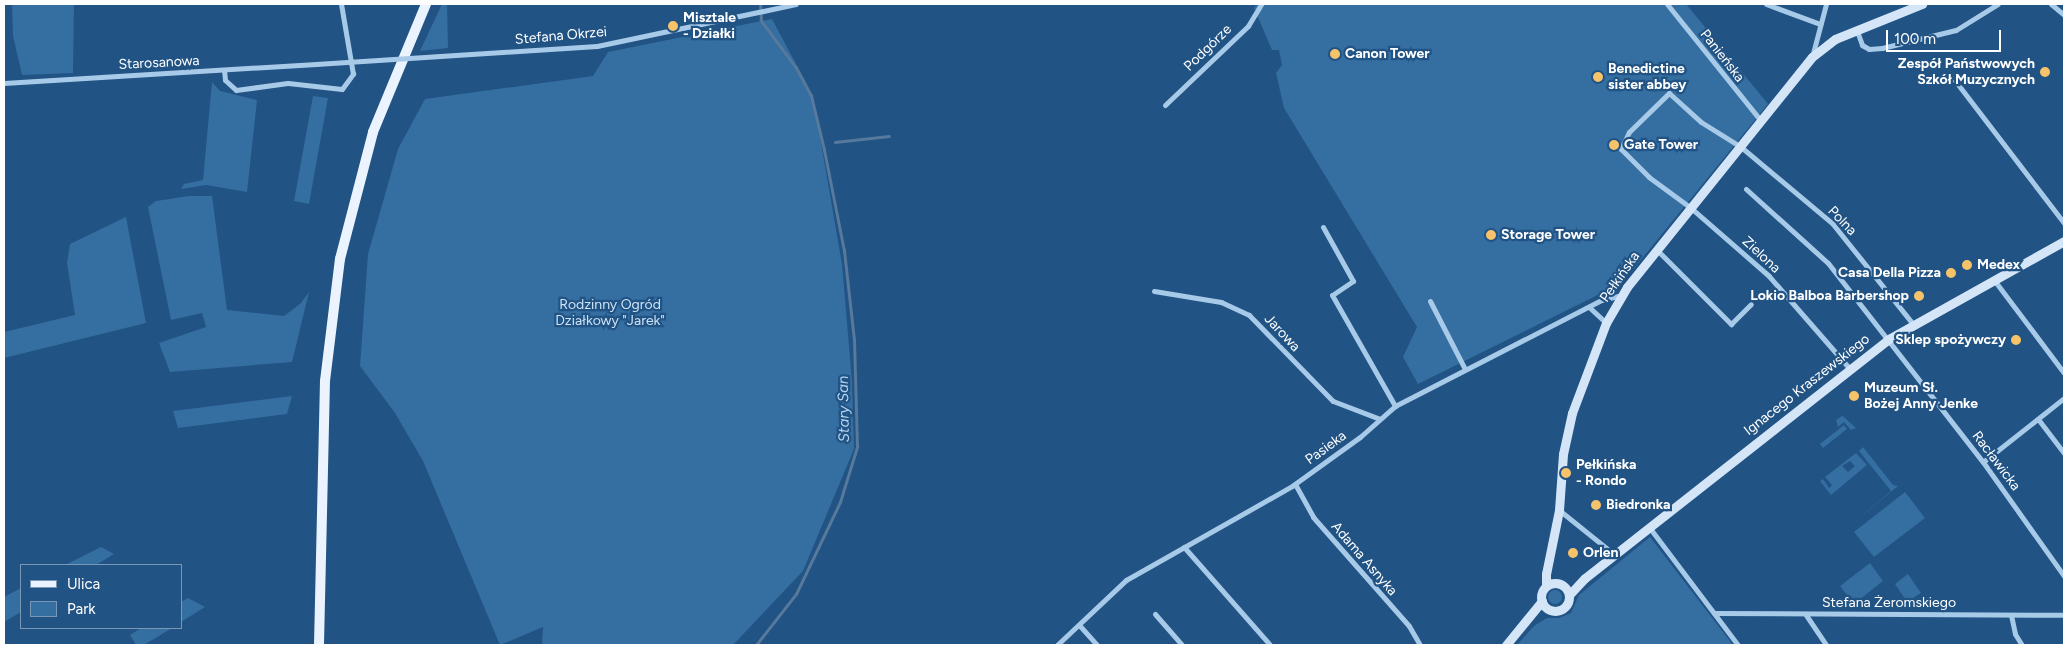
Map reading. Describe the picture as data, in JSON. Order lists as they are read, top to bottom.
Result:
{
  "streets": {
    "street": [
      "Stefana Okrzei",
      "Podgórze",
      "Panieńska",
      "Starosanowa",
      "Polna",
      "Zielona",
      "Pełkińska",
      "Jarowa",
      "Ignacego Kraszewskiego",
      "Pasieka",
      "Racławicka",
      "Adama Asnyka",
      "Stefana Żeromskiego"
    ]
  },
  "crossings": [
    ["Stefana Okrzei", "Starosanowa"],
    ["Panieńska", "Pełkińska"],
    ["Polna", "Zielona"],
    ["Polna", "Pełkińska"],
    ["Polna", "Ignacego Kraszewskiego"],
    ["Zielona", "Pełkińska"],
    ["Zielona", "Ignacego Kraszewskiego"],
    ["Pełkińska", "Ignacego Kraszewskiego"],
    ["Pełkińska", "Pasieka"],
    ["Jarowa", "Pasieka"],
    ["Ignacego Kraszewskiego", "Racławicka"],
    ["Pasieka", "Adama Asnyka"]
  ],
  "water": ["Stary San"],
  "parks": ["Rodzinny Ogród Działkowy \"Jarek\""],
  "places": [
    "Misztale - Działki",
    "Canon Tower",
    "Zespół Państwowych Szkół Muzycznych",
    "Benedictine sister abbey",
    "Gate Tower",
    "Storage Tower",
    "Medex",
    "Casa Della Pizza",
    "Lokio Balboa Barbershop",
    "Sklep spożywczy",
    "Muzeum Sł. Bożej Anny Jenke",
    "Pełkińska - Rondo",
    "Biedronka",
    "Orlen"
  ],
  "legend": ["Ulica", "Park"],
  "scale_bar": "100 m"
}
